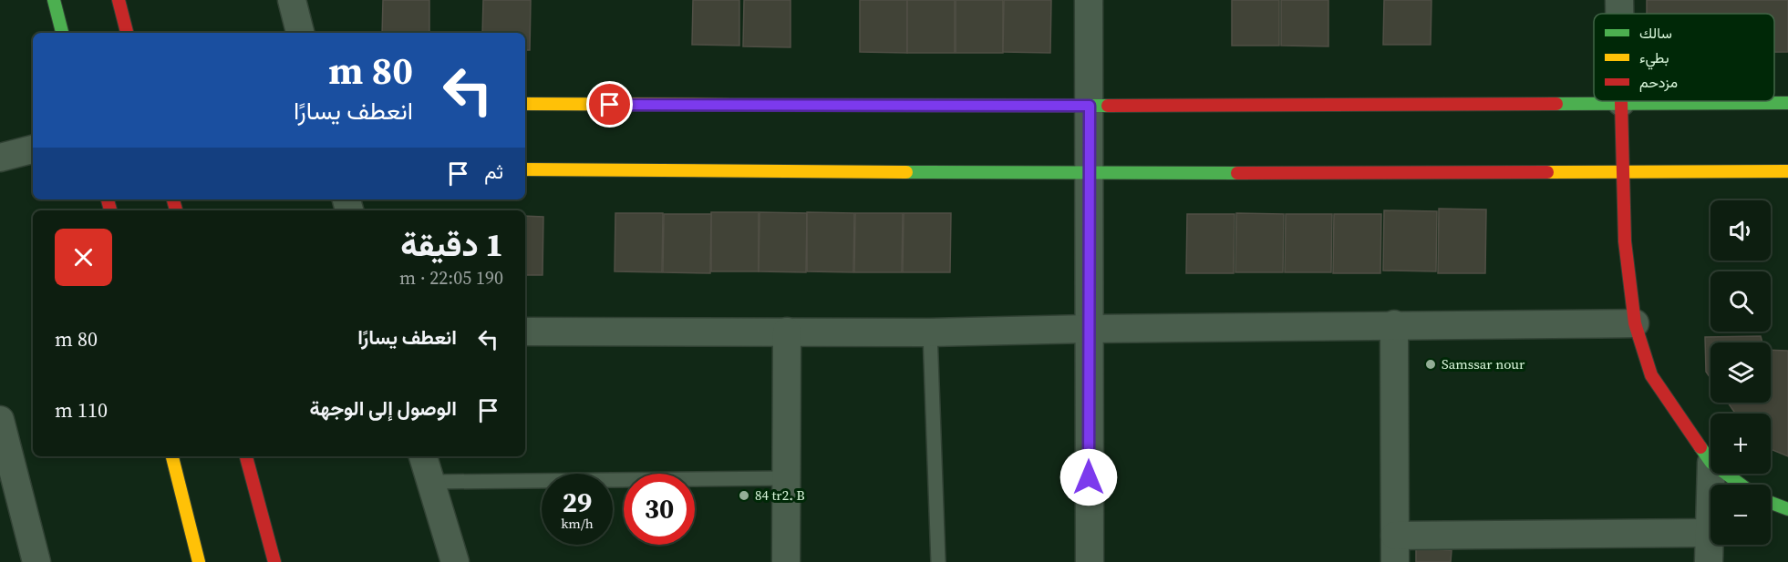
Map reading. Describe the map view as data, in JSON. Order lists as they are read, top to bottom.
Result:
{
  "places": ["Samssar nour", "84 tr2. B"],
  "legend": ["سالك", "بطيء", "مزدحم"],
  "page": {
    "turn": ["80 m", "انعطف يسارًا"],
    "then": "ثم",
    "map_buttons": ["+", "−"],
    "heading": ["1 دقيقة", "190 m · 22:05"],
    "list": [
      {
        "name": "انعطف يسارًا",
        "value": "80 m"
      },
      {
        "name": "الوصول إلى الوجهة",
        "value": "110 m"
      }
    ],
    "speed": "29 km/h",
    "limit": "30"
  }
}
